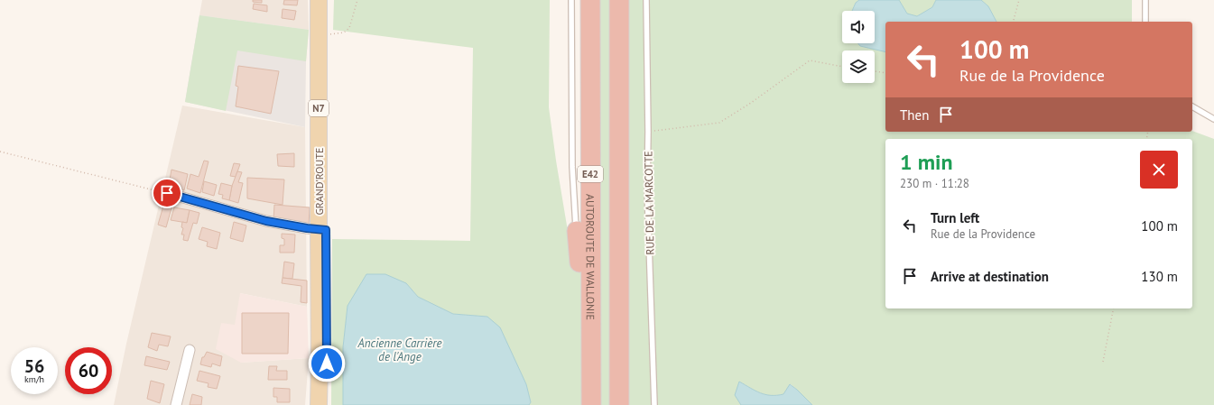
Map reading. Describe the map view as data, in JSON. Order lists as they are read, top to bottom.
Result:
{
  "streets": {
    "highway": ["E42", "AUTOROUTE DE WALLONIE"],
    "main road": ["N7", "GRAND'ROUTE"],
    "lane": ["RUE DE LA MARCOTTE"]
  },
  "water": ["Ancienne Carrière de l'Ange"],
  "page": {
    "turn": ["100 m", "Rue de la Providence"],
    "then": "Then",
    "heading": ["1 min", "230 m · 11:28"],
    "list": [
      {
        "name": "Turn left",
        "note": "Rue de la Providence",
        "value": "100 m"
      },
      {
        "name": "Arrive at destination",
        "value": "130 m"
      }
    ],
    "speed": "56 km/h",
    "limit": "60"
  }
}
